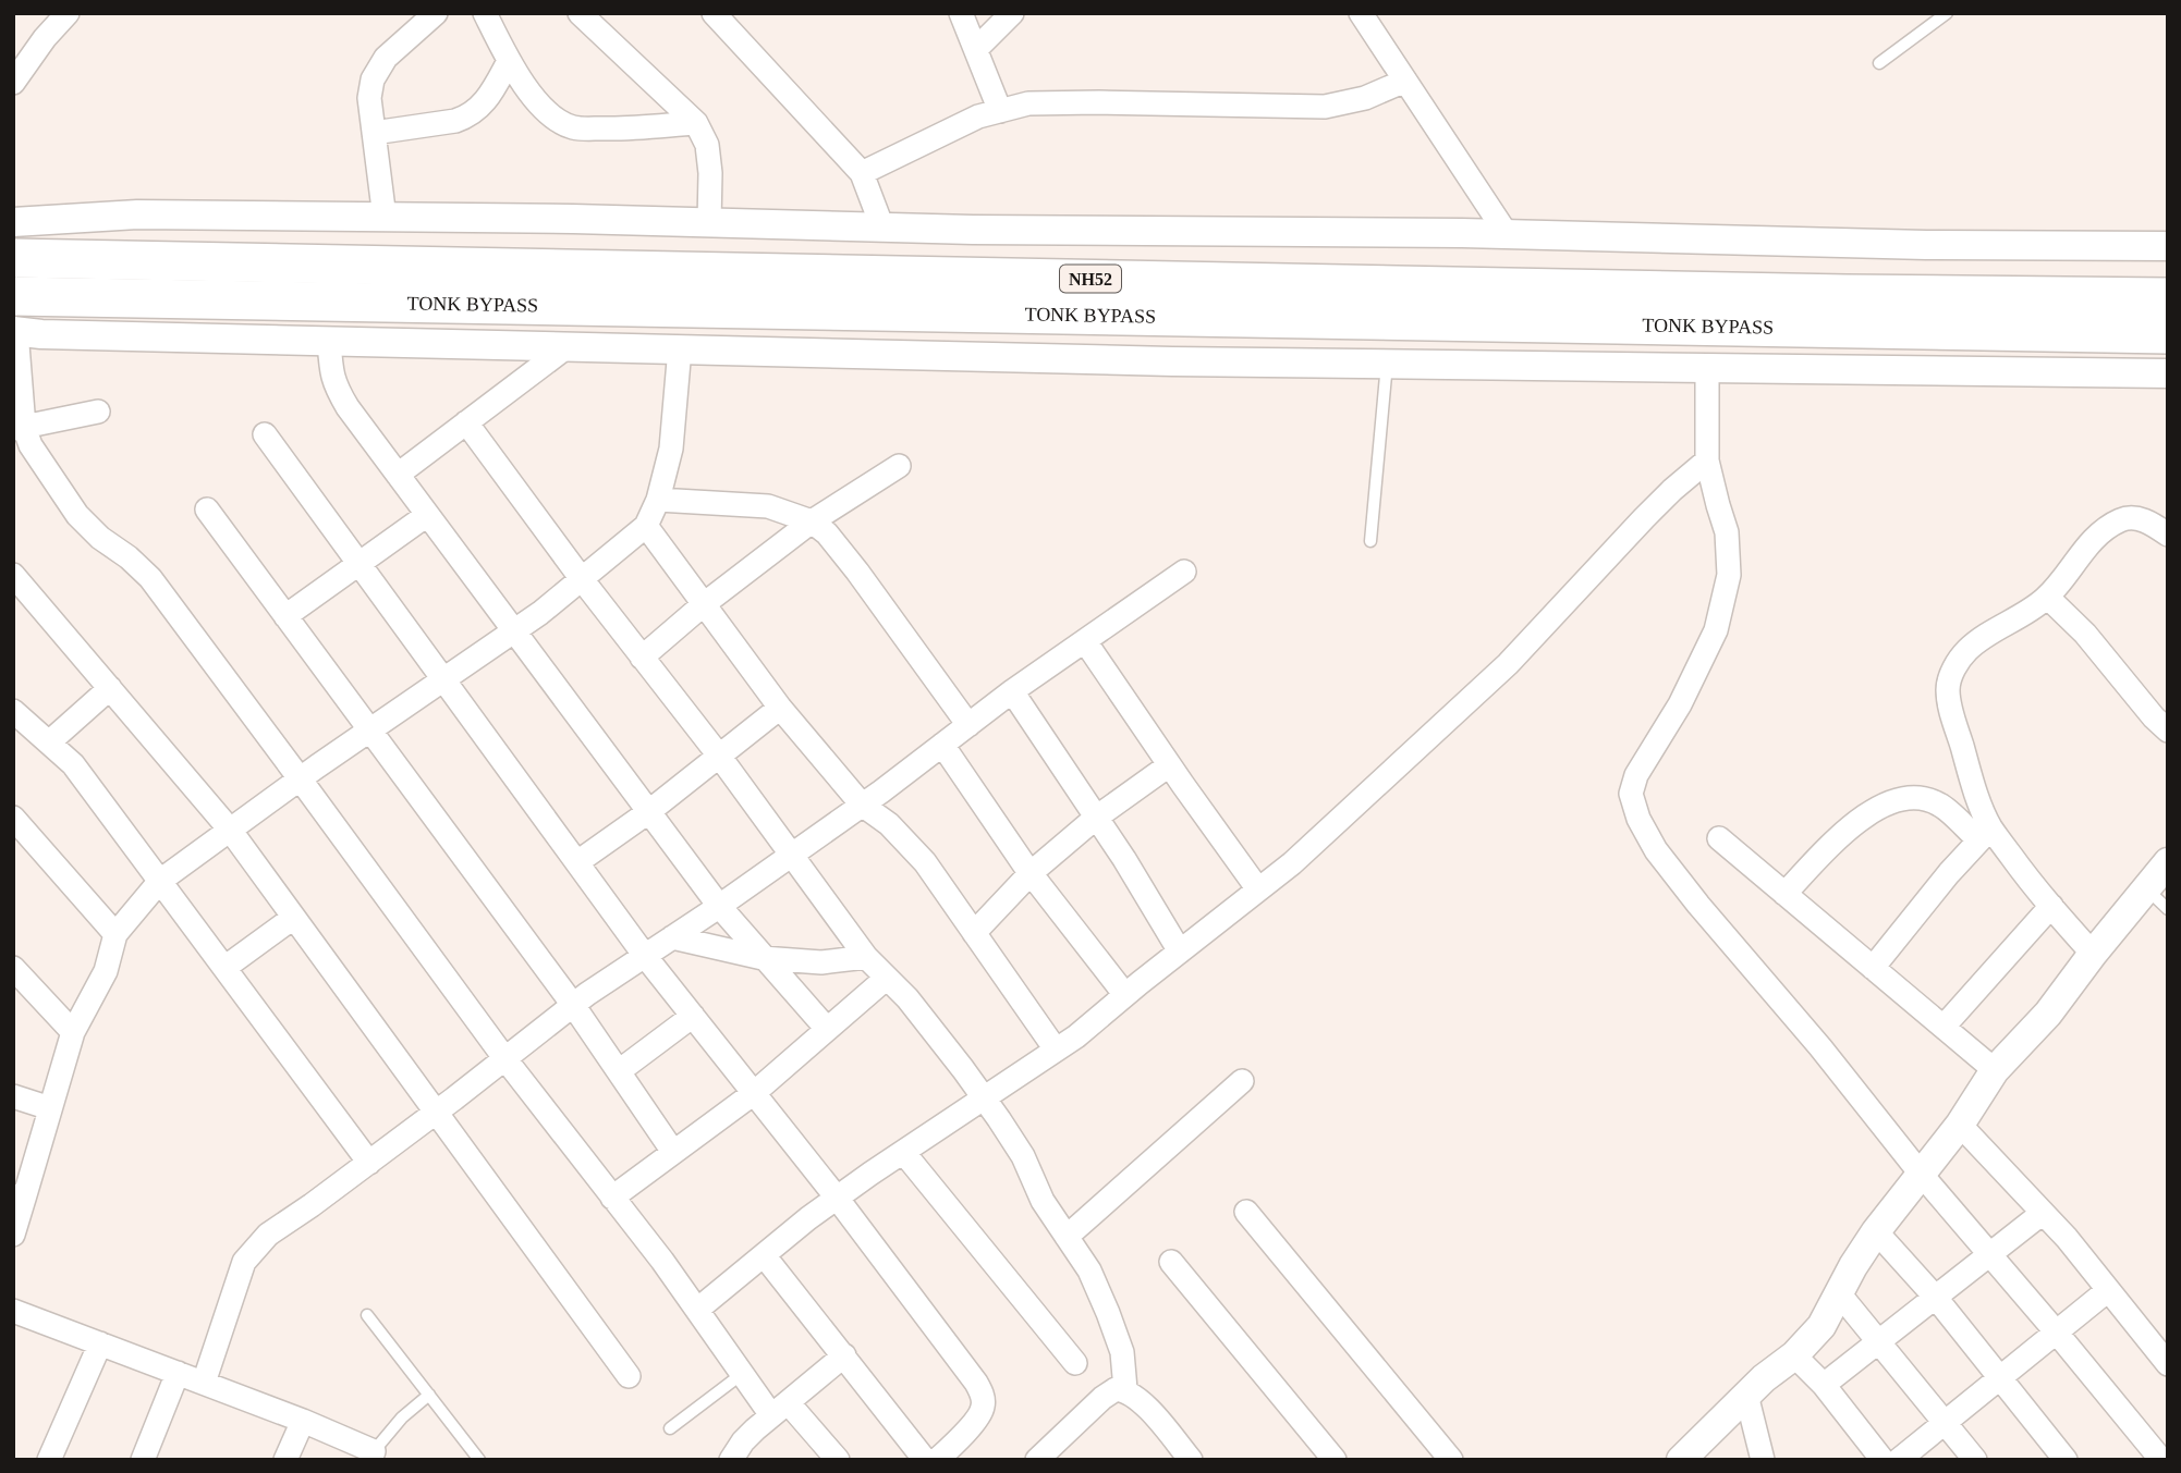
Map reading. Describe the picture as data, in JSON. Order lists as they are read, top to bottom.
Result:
{
  "streets": {
    "highway": ["NH52", "TONK BYPASS"]
  }
}
